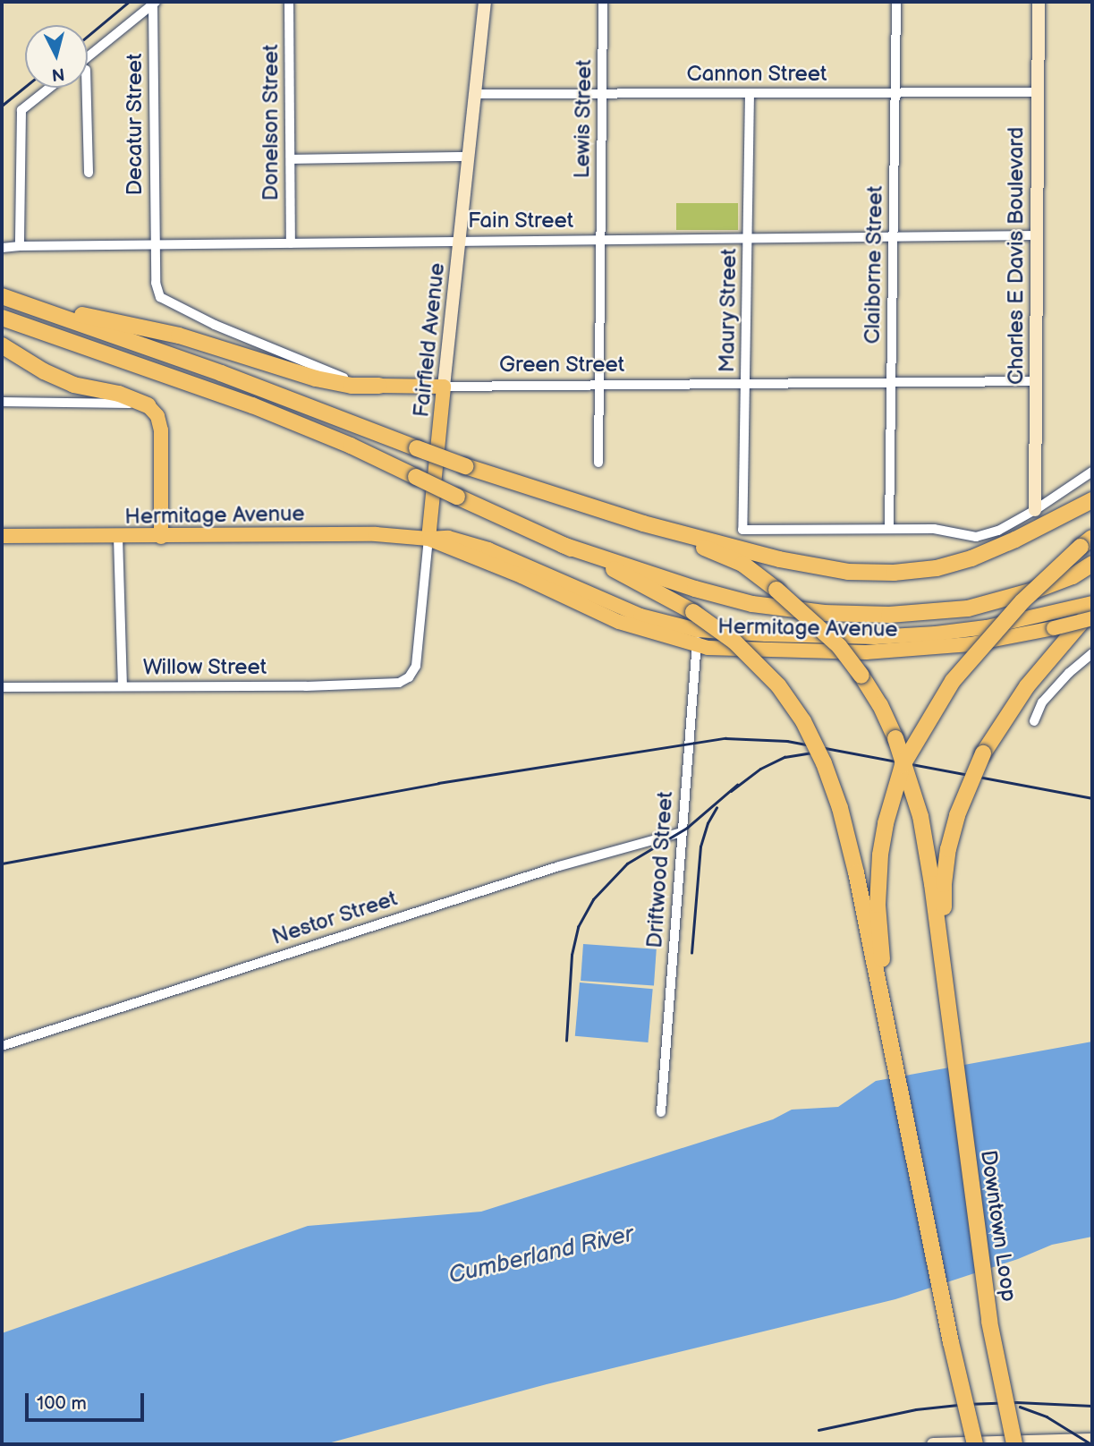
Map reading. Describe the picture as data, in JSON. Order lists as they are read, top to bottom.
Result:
{
  "streets": {
    "highway": ["Downtown Loop"],
    "main road": ["Fairfield Avenue", "Green Street", "Hermitage Avenue"],
    "street": [
      "Cannon Street",
      "Lewis Street",
      "Donelson Street",
      "Decatur Street",
      "Fain Street",
      "Charles E Davis Boulevard",
      "Claiborne Street",
      "Maury Street",
      "Willow Street",
      "Driftwood Street",
      "Nestor Street"
    ]
  },
  "crossings": [
    ["Cannon Street", "Lewis Street"],
    ["Cannon Street", "Charles E Davis Boulevard"],
    ["Cannon Street", "Claiborne Street"],
    ["Cannon Street", "Maury Street"],
    ["Cannon Street", "Fairfield Avenue"],
    ["Lewis Street", "Fain Street"],
    ["Lewis Street", "Green Street"],
    ["Donelson Street", "Fain Street"],
    ["Decatur Street", "Fain Street"],
    ["Decatur Street", "Green Street"],
    ["Fain Street", "Charles E Davis Boulevard"],
    ["Fain Street", "Claiborne Street"],
    ["Fain Street", "Maury Street"],
    ["Fain Street", "Fairfield Avenue"],
    ["Fain Street", "Green Street"],
    ["Charles E Davis Boulevard", "Green Street"],
    ["Claiborne Street", "Maury Street"],
    ["Claiborne Street", "Green Street"],
    ["Maury Street", "Green Street"],
    ["Fairfield Avenue", "Green Street"],
    ["Fairfield Avenue", "Hermitage Avenue"],
    ["Fairfield Avenue", "Willow Street"],
    ["Hermitage Avenue", "Driftwood Street"],
    ["Driftwood Street", "Nestor Street"]
  ],
  "water": ["Cumberland River"],
  "scale_bar": "100 m",
  "north": "bottom"
}
